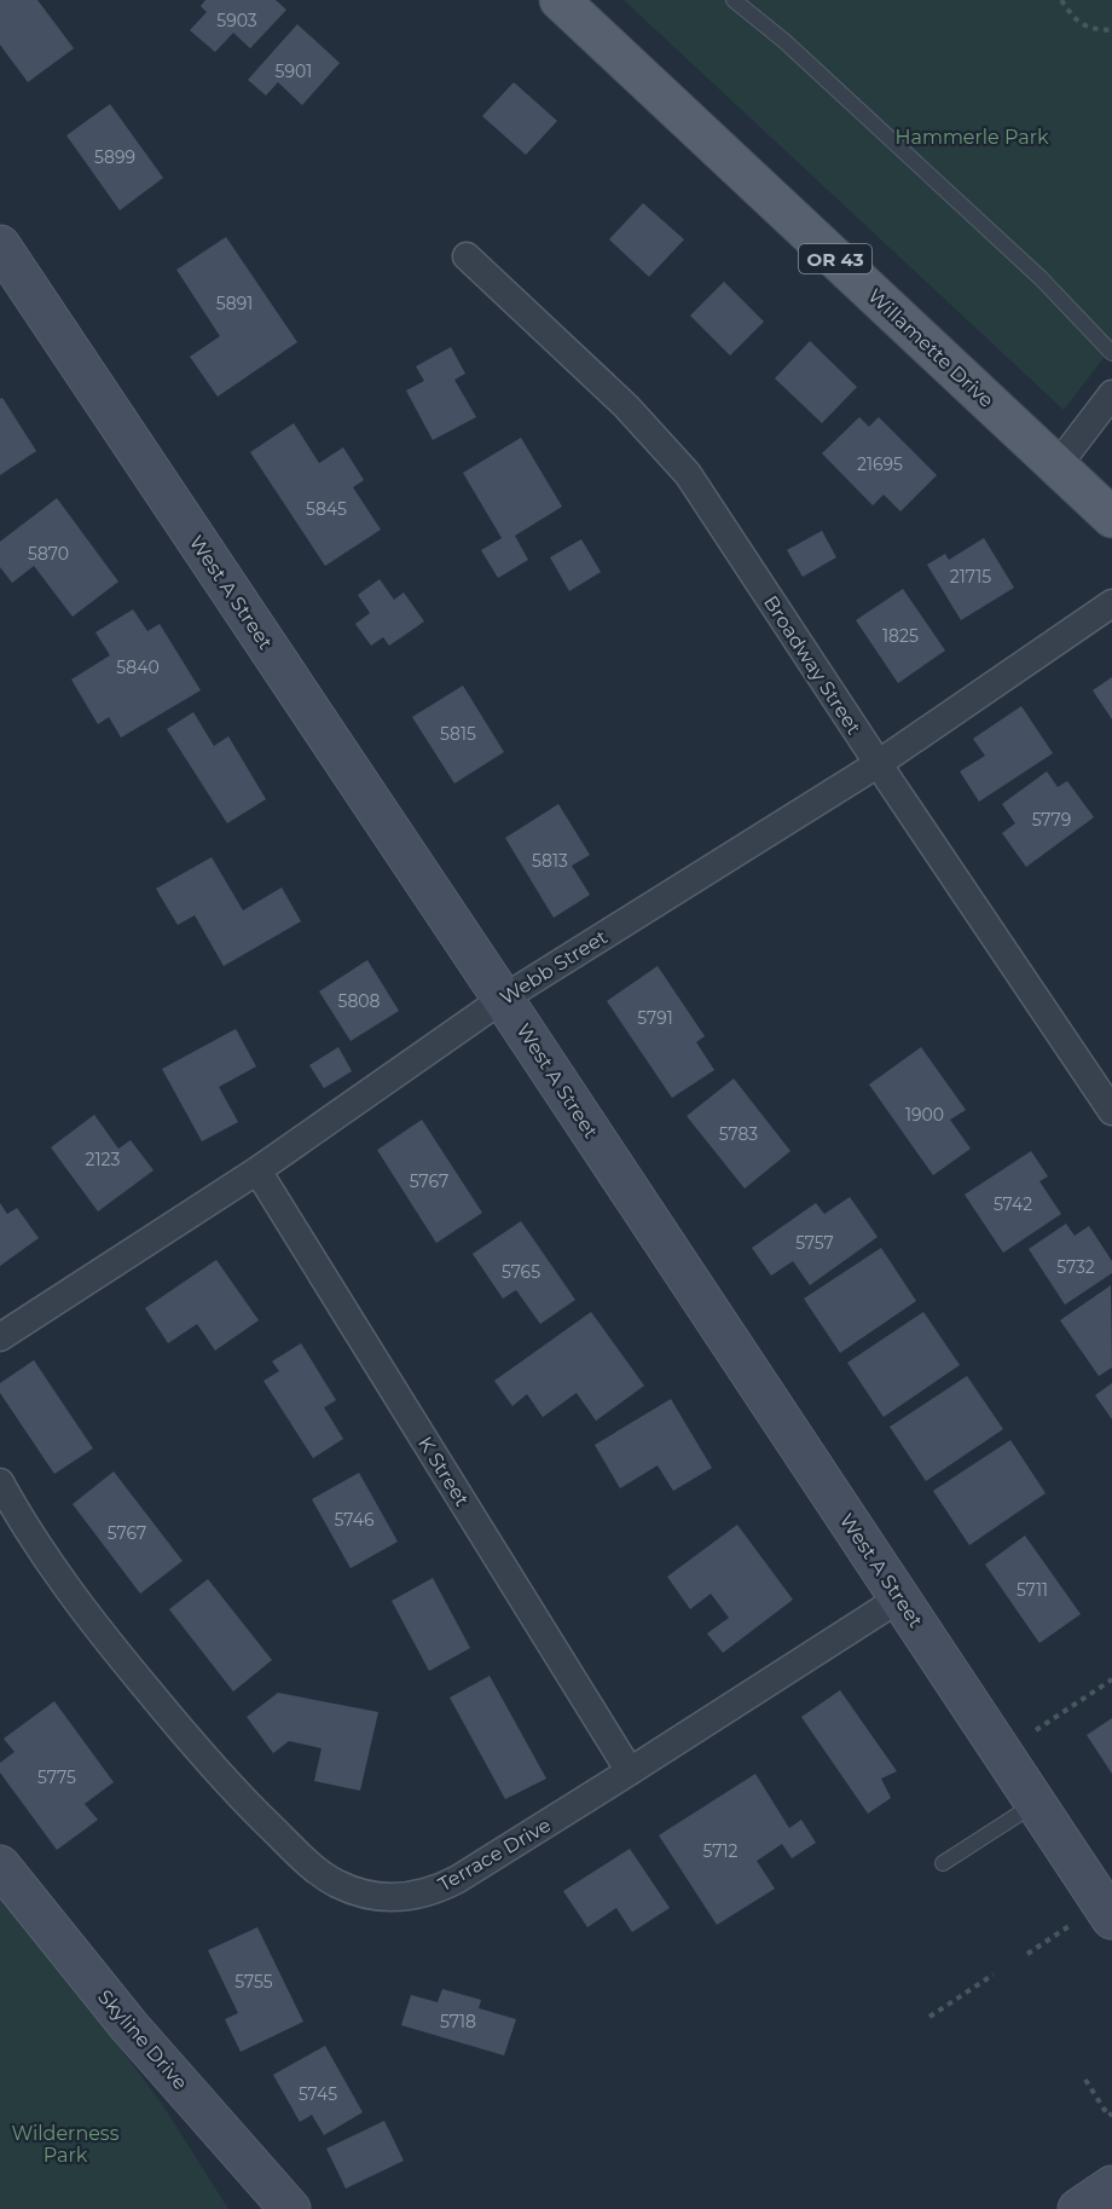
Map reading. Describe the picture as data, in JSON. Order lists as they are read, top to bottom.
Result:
{
  "streets": {
    "main road": ["OR 43", "Willamette Drive"],
    "street": [
      "West A Street",
      "Broadway Street",
      "Webb Street",
      "K Street",
      "Terrace Drive",
      "Skyline Drive"
    ]
  },
  "crossings": [
    ["West A Street", "Webb Street"],
    ["West A Street", "Terrace Drive"],
    ["Broadway Street", "Webb Street"],
    ["Webb Street", "K Street"],
    ["K Street", "Terrace Drive"]
  ],
  "parks": ["Hammerle Park", "Wilderness Park"],
  "house_numbers": [
    "5903",
    "5901",
    "5899",
    "5891",
    "21695",
    "5845",
    "5870",
    "21715",
    "1825",
    "5840",
    "5815",
    "5779",
    "5813",
    "5808",
    "5791",
    "1900",
    "5783",
    "2123",
    "5767",
    "5742",
    "5757",
    "5732",
    "5765",
    "5746",
    "5767",
    "5711",
    "5775",
    "5712",
    "5755",
    "5718",
    "5745"
  ]
}
